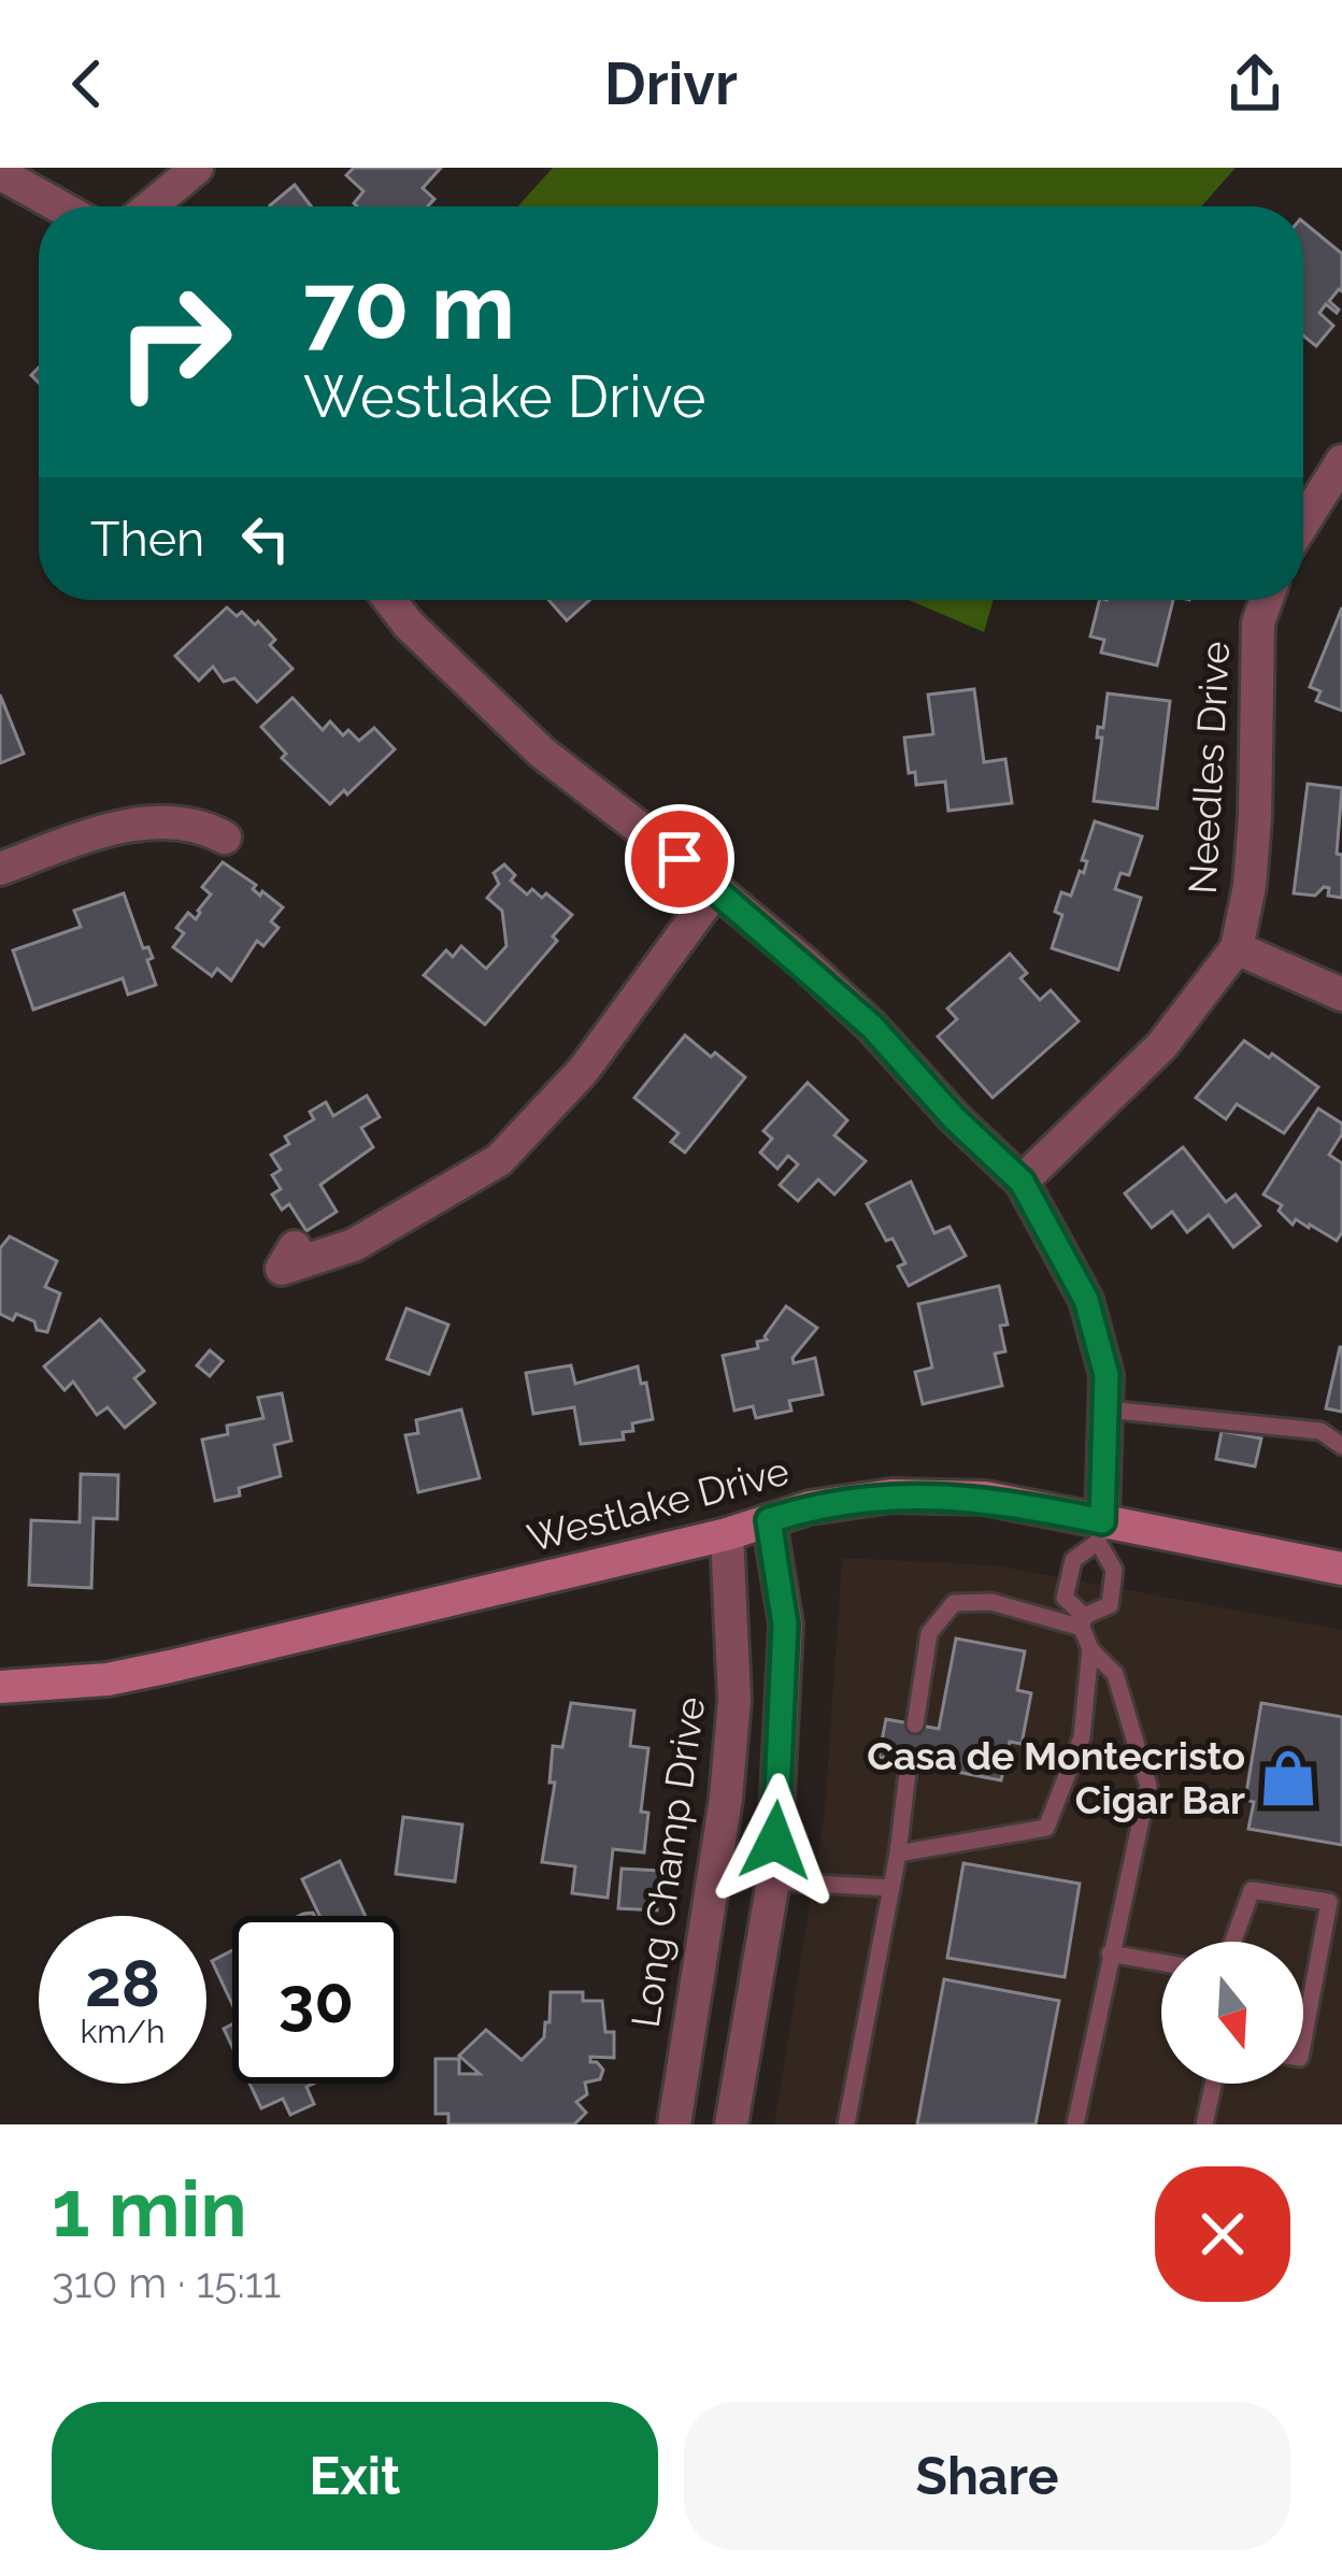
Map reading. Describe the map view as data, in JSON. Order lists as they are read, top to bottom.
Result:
{
  "streets": {
    "street": ["Needles Drive", "Westlake Drive", "Long Champ Drive"]
  },
  "crossings": [
    ["Westlake Drive", "Long Champ Drive"]
  ],
  "places": {
    "shop": ["Casa de Montecristo Cigar Bar"]
  },
  "north": "bottom",
  "page": {
    "header": "Drivr",
    "turn": ["70 m", "Westlake Drive"],
    "then": "Then",
    "speed": "28 km/h",
    "limit": "30",
    "heading": ["1 min", "310 m · 15:11"],
    "buttons": ["Exit", "Share"]
  }
}
